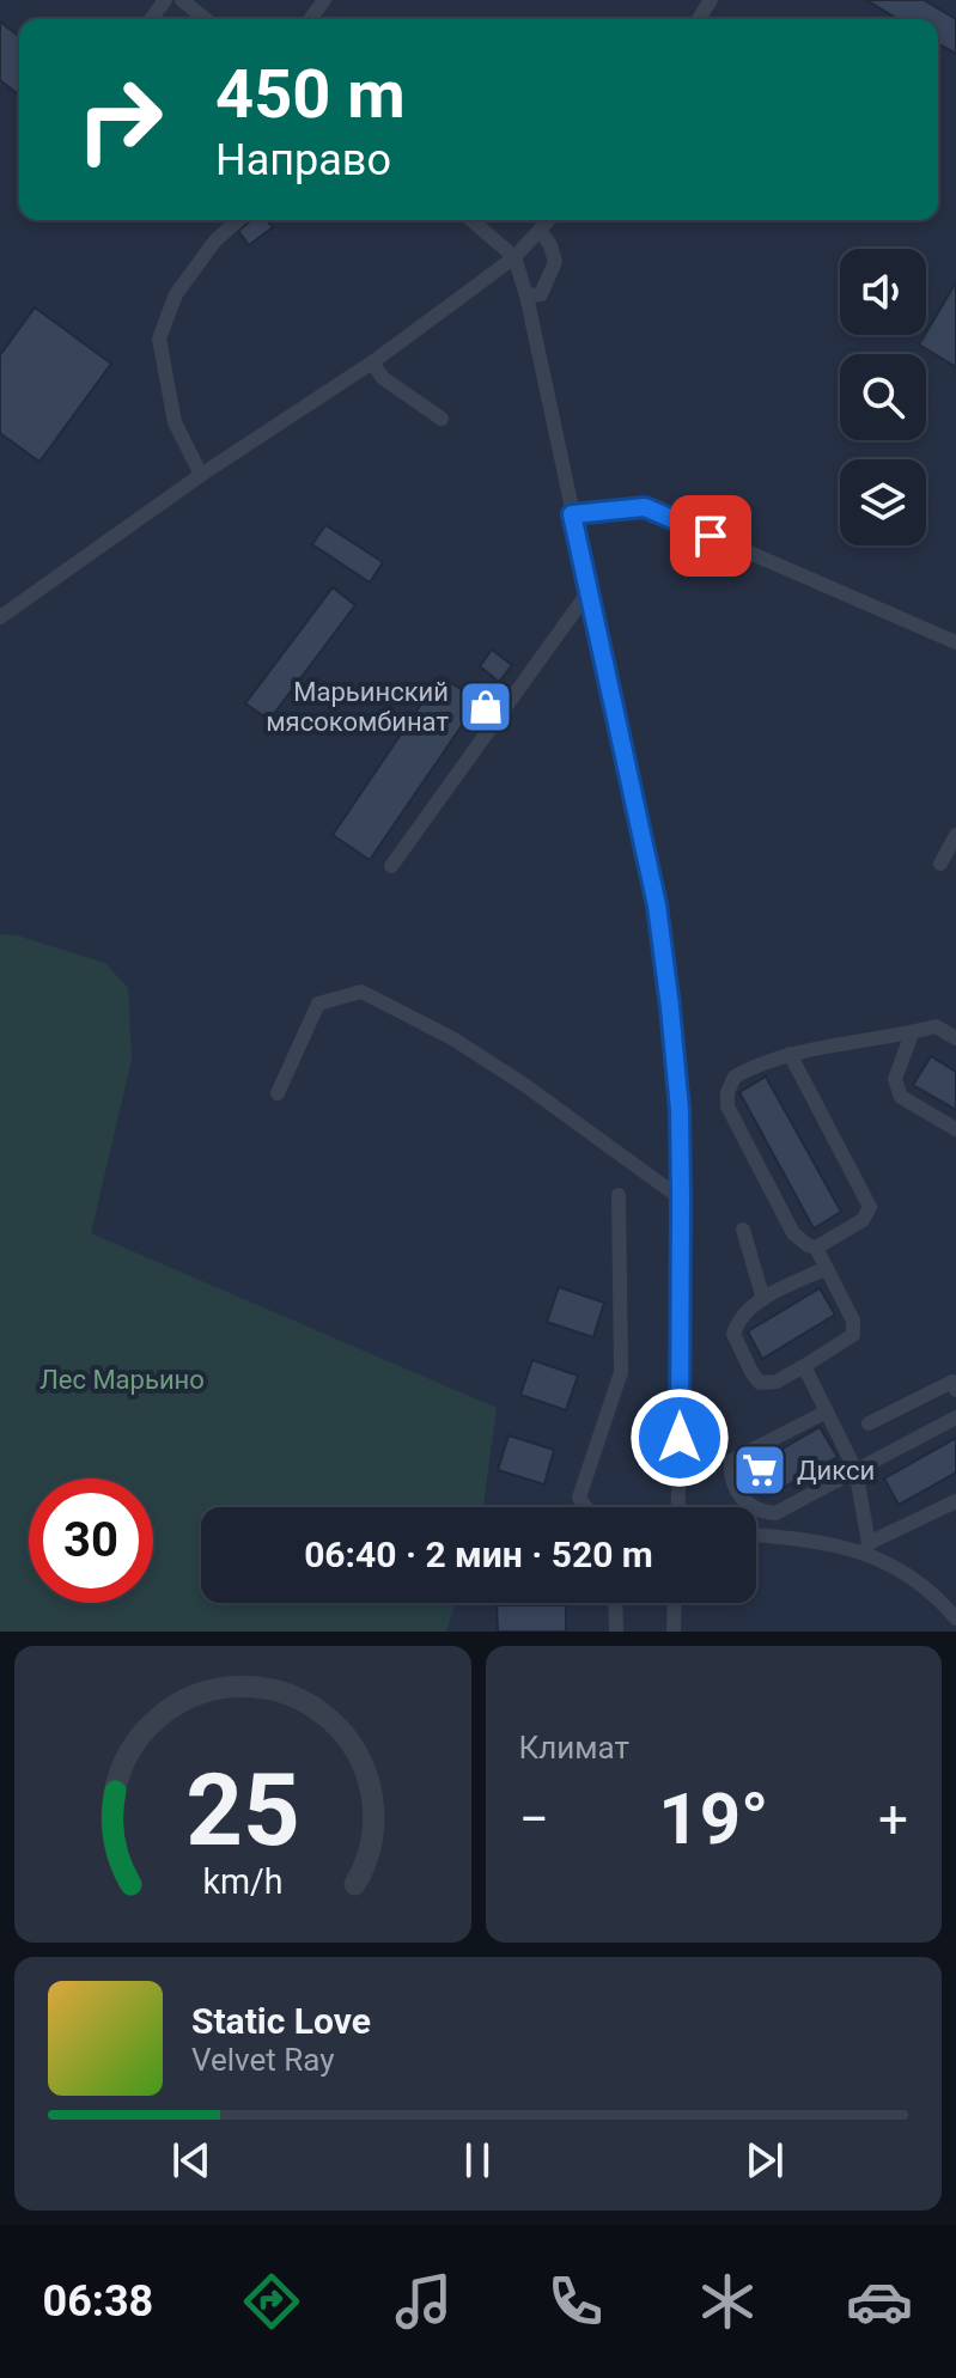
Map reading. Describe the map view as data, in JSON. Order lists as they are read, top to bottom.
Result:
{
  "parks": ["Лес Марьино"],
  "places": {
    "shop": ["Марьинский мясокомбинат"],
    "supermarket": ["Дикси"]
  },
  "page": {
    "turn": ["450 m", "Направо"],
    "limit": "30",
    "trip": "06:40 · 2 мин · 520 m",
    "tile": "Климат",
    "heat": ["−", "19°", "+"],
    "song": ["Static Love", "Velvet Ray"],
    "tabs": "06:38",
    "gauge": ["25", "km/h"]
  }
}
